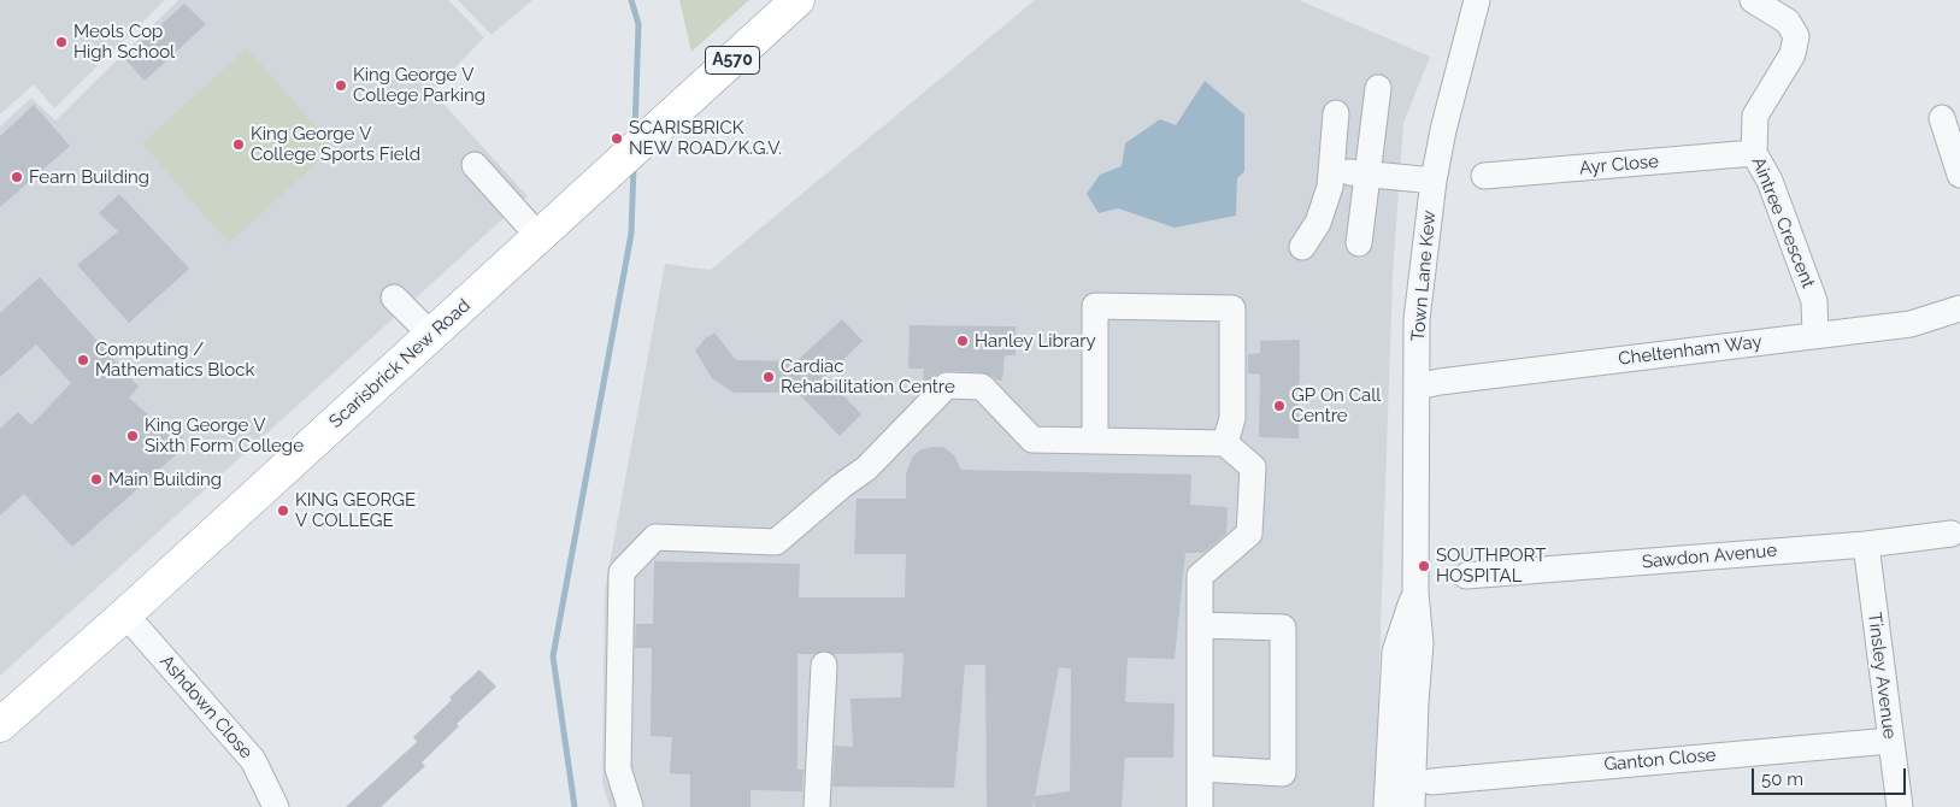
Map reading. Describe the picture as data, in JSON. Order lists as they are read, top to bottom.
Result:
{
  "streets": {
    "highway": ["A570", "Scarisbrick New Road"],
    "street": [
      "Ayr Close",
      "Aintree Crescent",
      "Town Lane Kew",
      "Cheltenham Way",
      "Sawdon Avenue",
      "Tinsley Avenue",
      "Ashdown Close",
      "Ganton Close"
    ]
  },
  "crossings": [
    ["Ayr Close", "Aintree Crescent"],
    ["Aintree Crescent", "Cheltenham Way"],
    ["Town Lane Kew", "Cheltenham Way"],
    ["Scarisbrick New Road", "Ashdown Close"],
    ["Sawdon Avenue", "Tinsley Avenue"],
    ["Tinsley Avenue", "Ganton Close"]
  ],
  "places": [
    "Meols Cop High School",
    "King George V College Parking",
    "SCARISBRICK NEW ROAD/K.G.V.",
    "King George V College Sports Field",
    "Fearn Building",
    "Hanley Library",
    "Computing / Mathematics Block",
    "Cardiac Rehabilitation Centre",
    "GP On Call Centre",
    "King George V Sixth Form College",
    "Main Building",
    "KING GEORGE V COLLEGE",
    "SOUTHPORT HOSPITAL"
  ],
  "scale_bar": "50 m"
}
